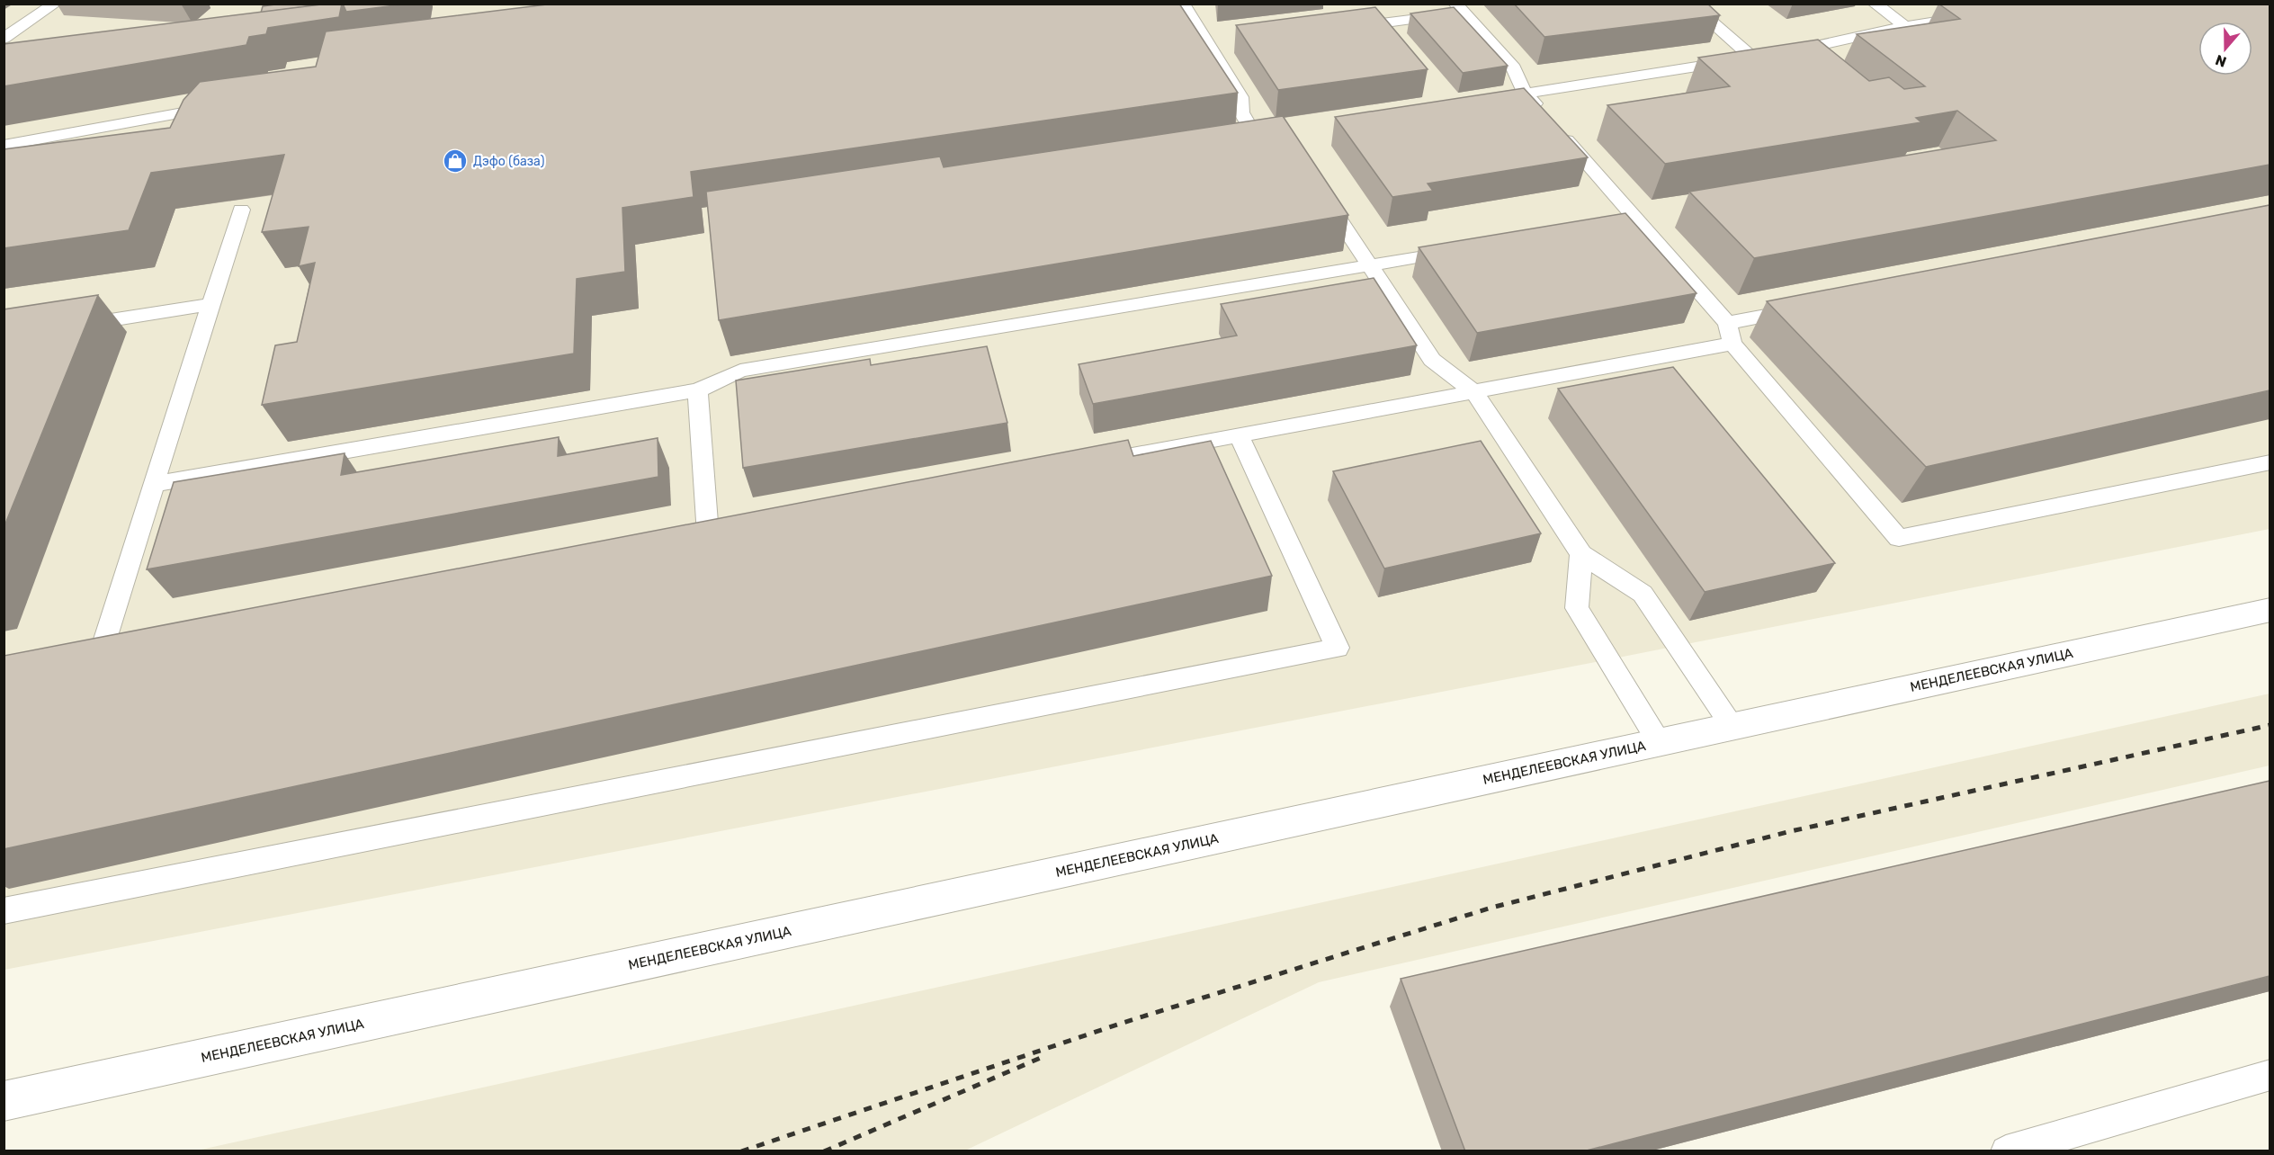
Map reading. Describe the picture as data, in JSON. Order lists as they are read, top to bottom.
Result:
{
  "streets": {
    "street": ["МЕНДЕЛЕЕВСКАЯ УЛИЦА"]
  },
  "places": {
    "shop": ["Дэфо (база)"]
  },
  "north": "bottom"
}
